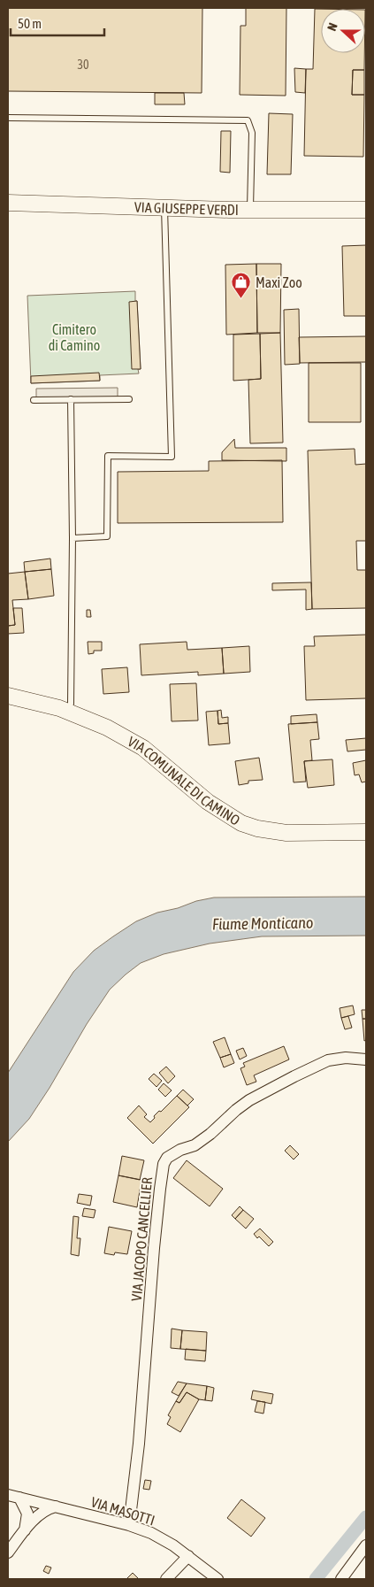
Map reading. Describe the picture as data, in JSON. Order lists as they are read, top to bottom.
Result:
{
  "streets": {
    "street": [
      "VIA GIUSEPPE VERDI",
      "VIA COMUNALE DI CAMINO",
      "VIA JACOPO CANCELLIER",
      "VIA MASOTTI"
    ]
  },
  "crossings": [
    ["VIA JACOPO CANCELLIER", "VIA MASOTTI"]
  ],
  "water": ["Fiume Monticano"],
  "parks": ["Cimitero di Camino"],
  "places": {
    "shop": ["Maxi Zoo"]
  },
  "house_numbers": ["30"],
  "scale_bar": "50 m",
  "north": "left"
}
